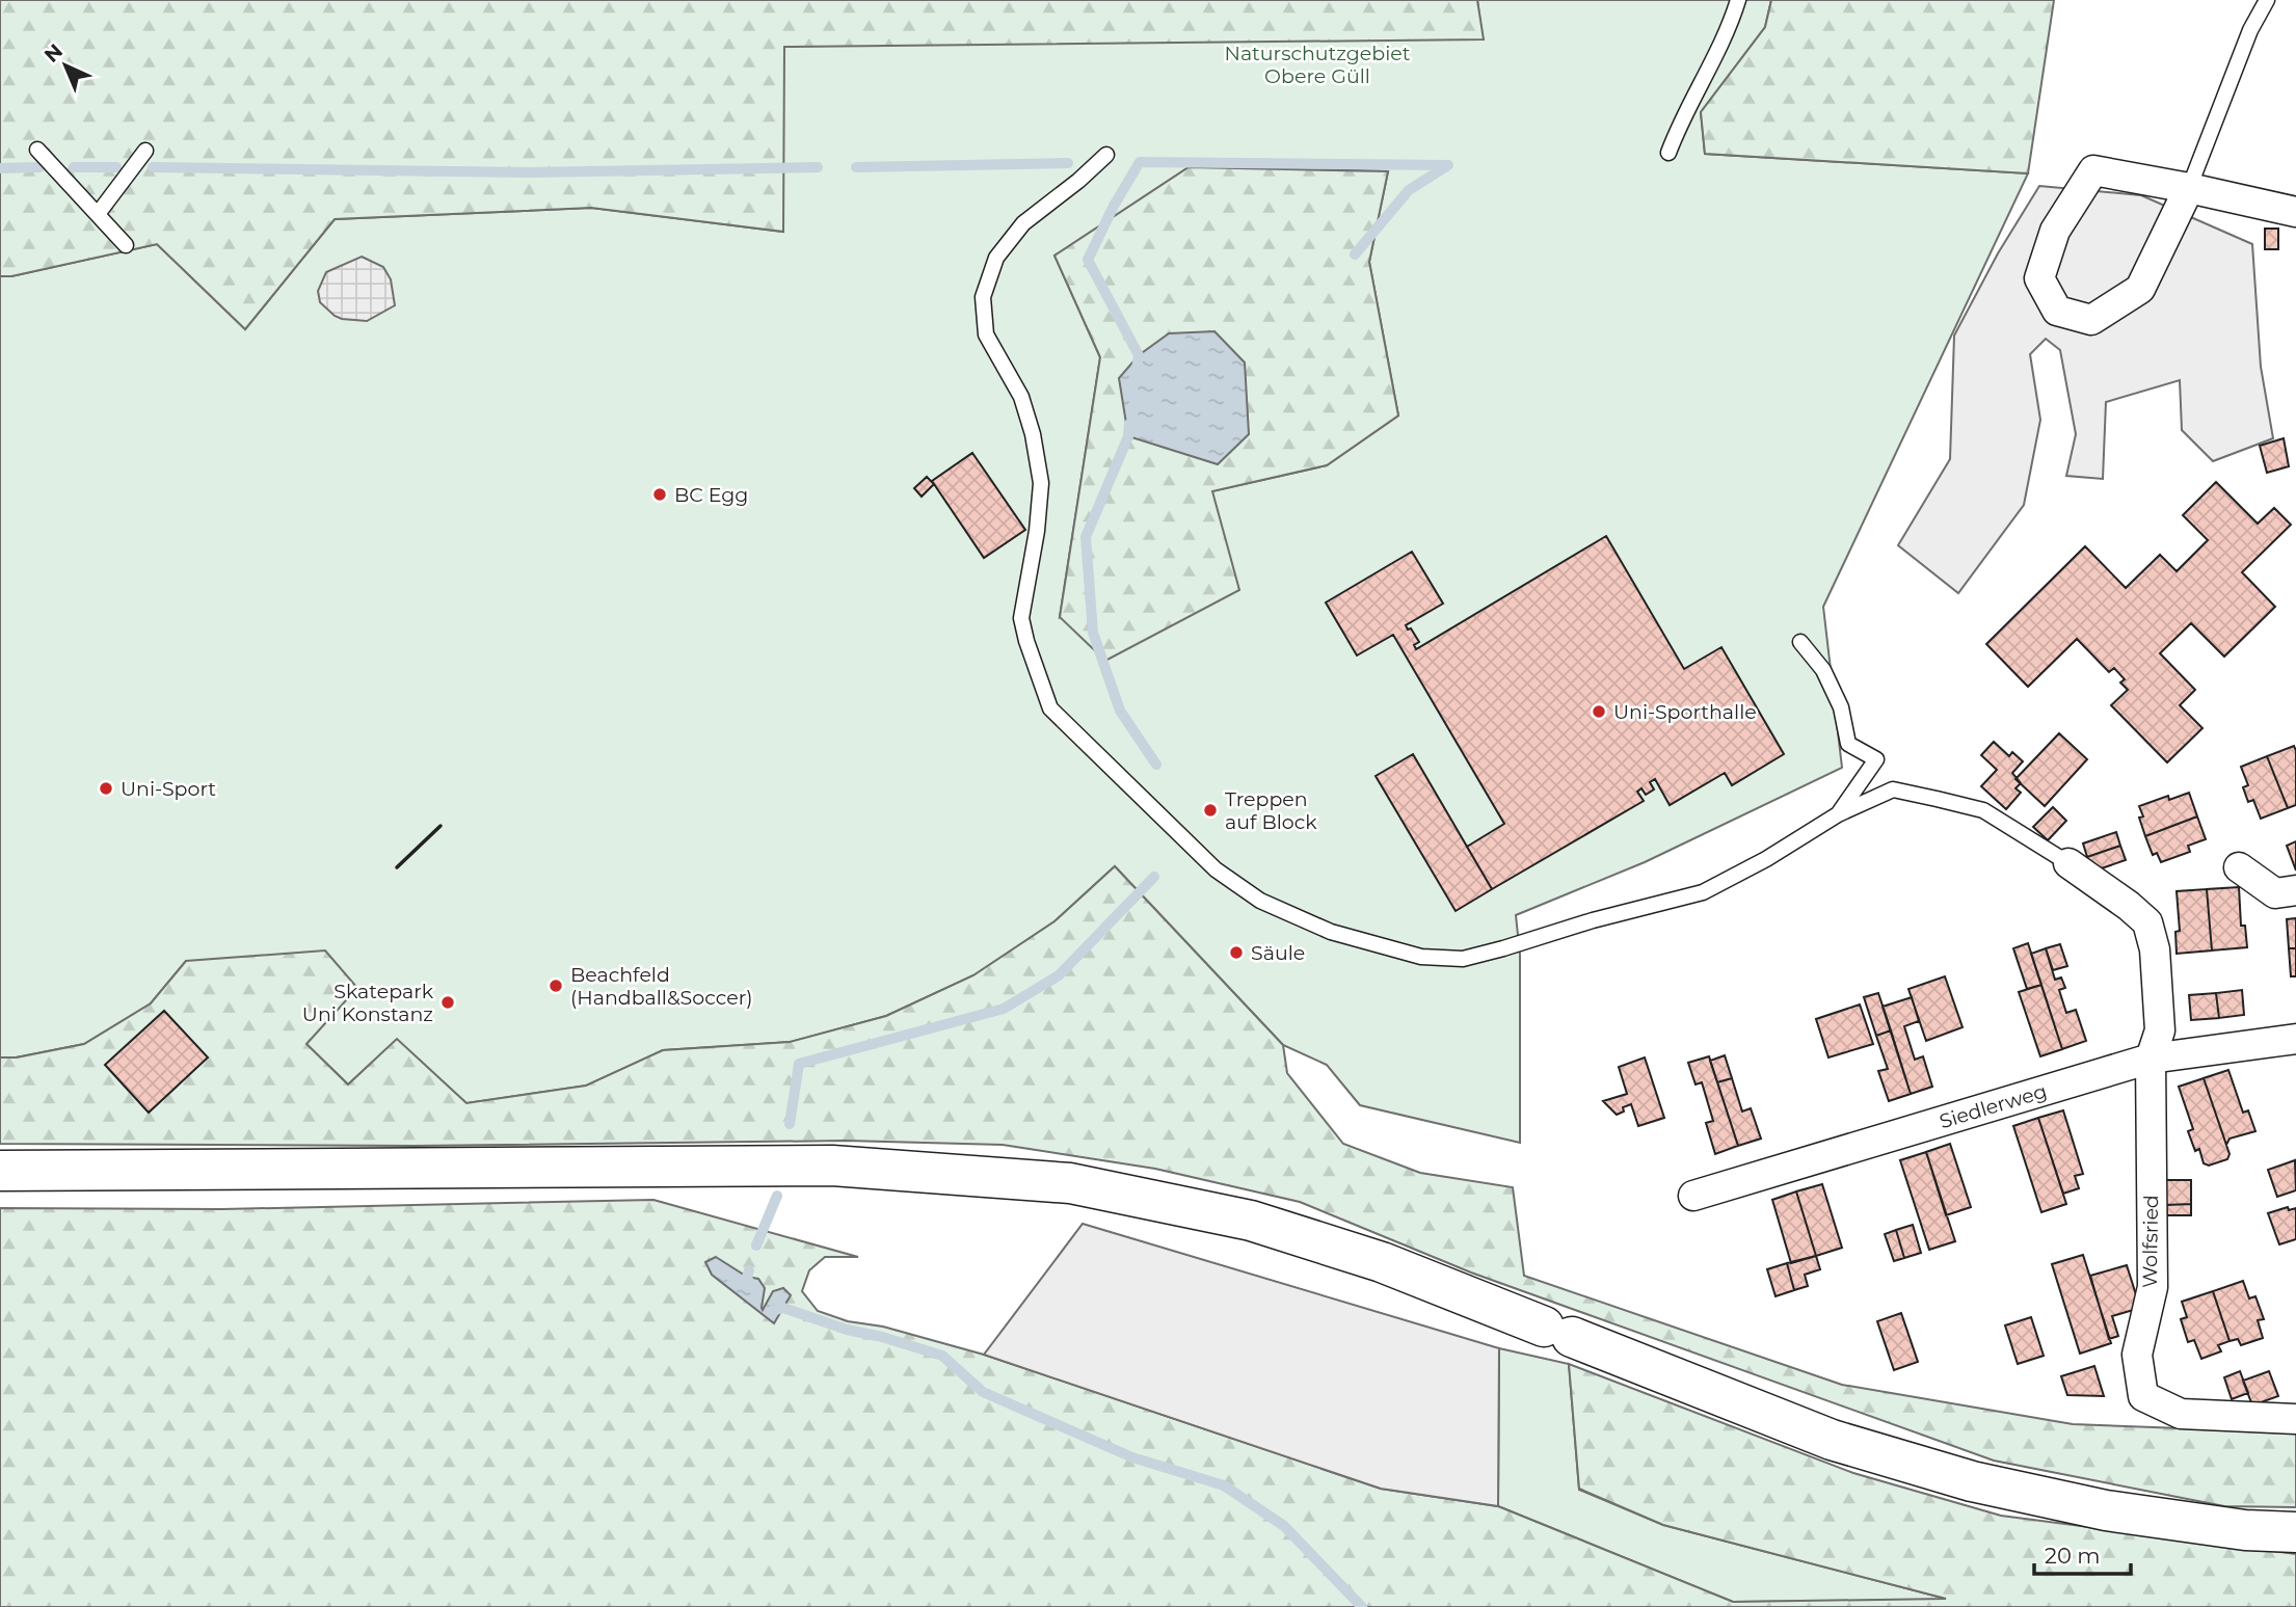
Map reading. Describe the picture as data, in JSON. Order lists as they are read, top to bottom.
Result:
{
  "streets": {
    "street": ["Siedlerweg", "Wolfsried"]
  },
  "crossings": [
    ["Siedlerweg", "Wolfsried"]
  ],
  "parks": ["Naturschutzgebiet Obere Güll"],
  "places": [
    "BC Egg",
    "Uni-Sporthalle",
    "Uni-Sport",
    "Treppen auf Block",
    "Säule",
    "Beachfeld (Handball&Soccer)",
    "Skatepark Uni Konstanz"
  ],
  "scale_bar": "20 m",
  "north": "top left"
}
